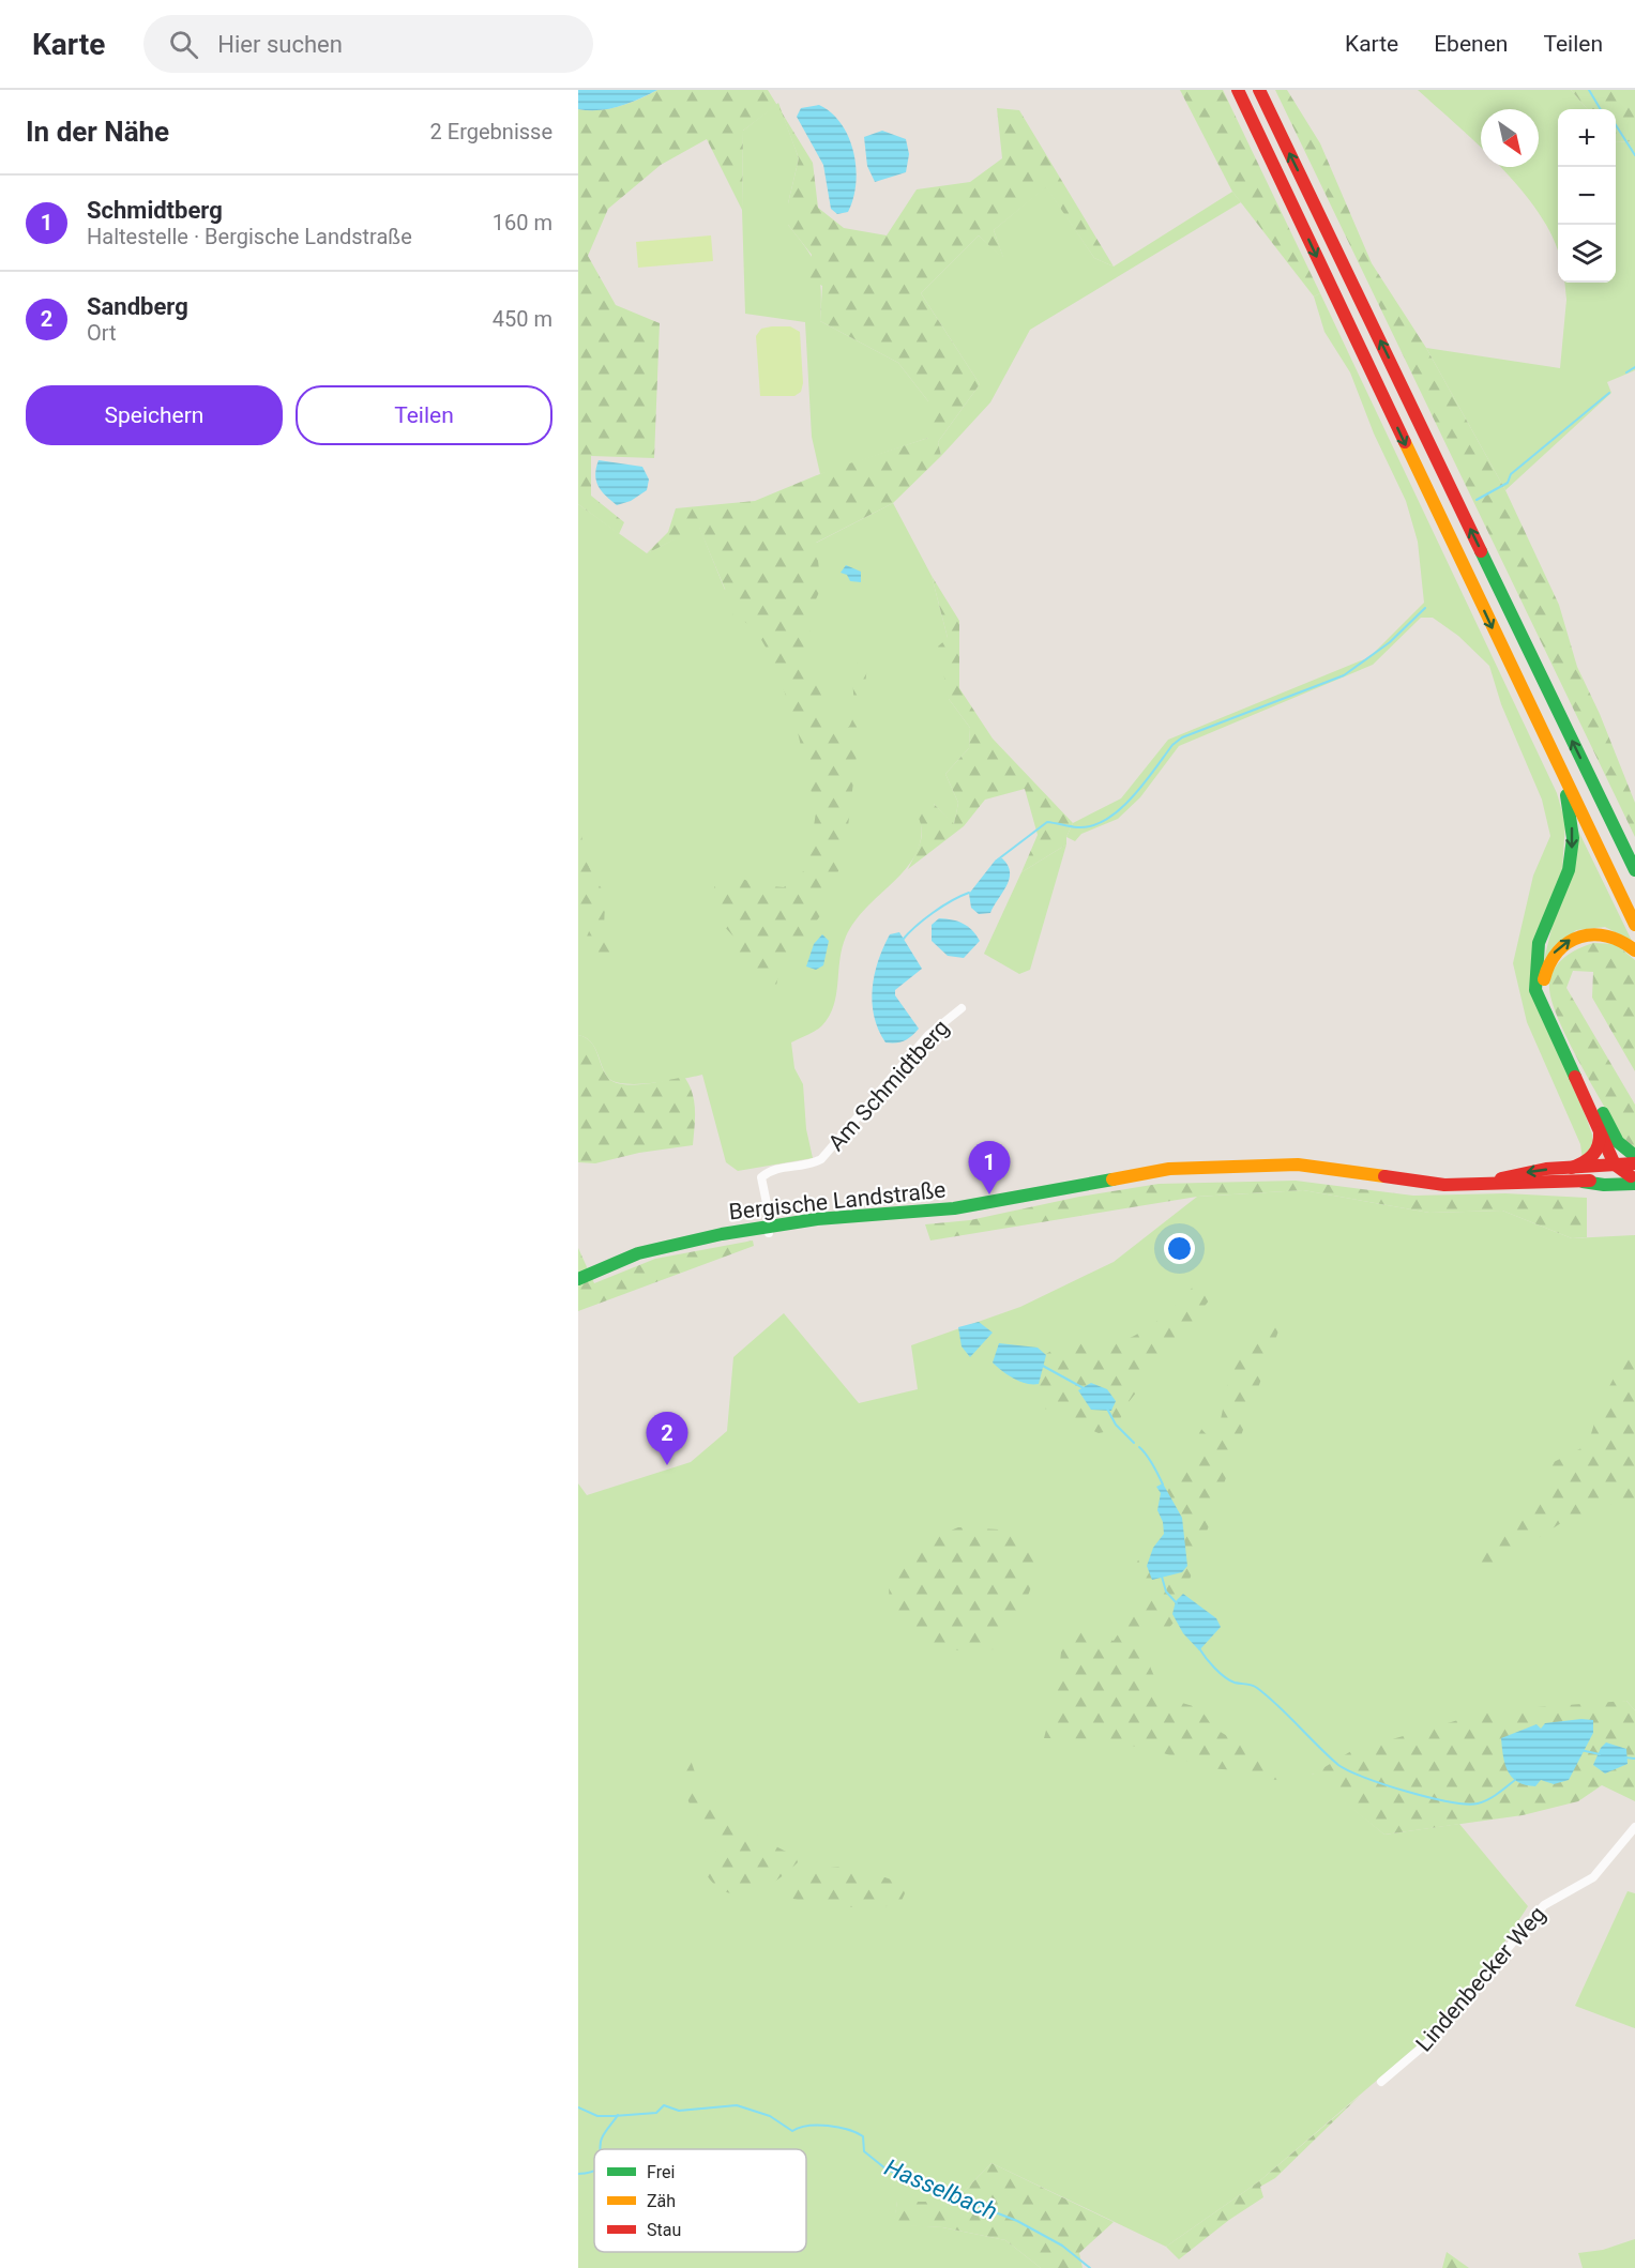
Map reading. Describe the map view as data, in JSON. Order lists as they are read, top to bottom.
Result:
{
  "streets": {
    "main road": ["Bergische Landstraße"],
    "street": ["Am Schmidtberg", "Lindenbecker Weg"]
  },
  "crossings": [
    ["Am Schmidtberg", "Bergische Landstraße"]
  ],
  "water": ["Hasselbach"],
  "legend": ["Frei", "Zäh", "Stau"],
  "north": "bottom right",
  "page": {
    "header": "Karte",
    "search": "Hier suchen",
    "nav": ["Karte", "Ebenen", "Teilen"],
    "heading": ["In der Nähe", "2 Ergebnisse"],
    "map_buttons": ["+", "−"],
    "list": [
      {
        "mark": "1",
        "name": "Schmidtberg",
        "note": "Haltestelle · Bergische Landstraße",
        "value": "160 m"
      },
      {
        "mark": "2",
        "name": "Sandberg",
        "note": "Ort",
        "value": "450 m"
      }
    ],
    "buttons": ["Speichern", "Teilen"],
    "pins": ["1", "2"]
  }
}
